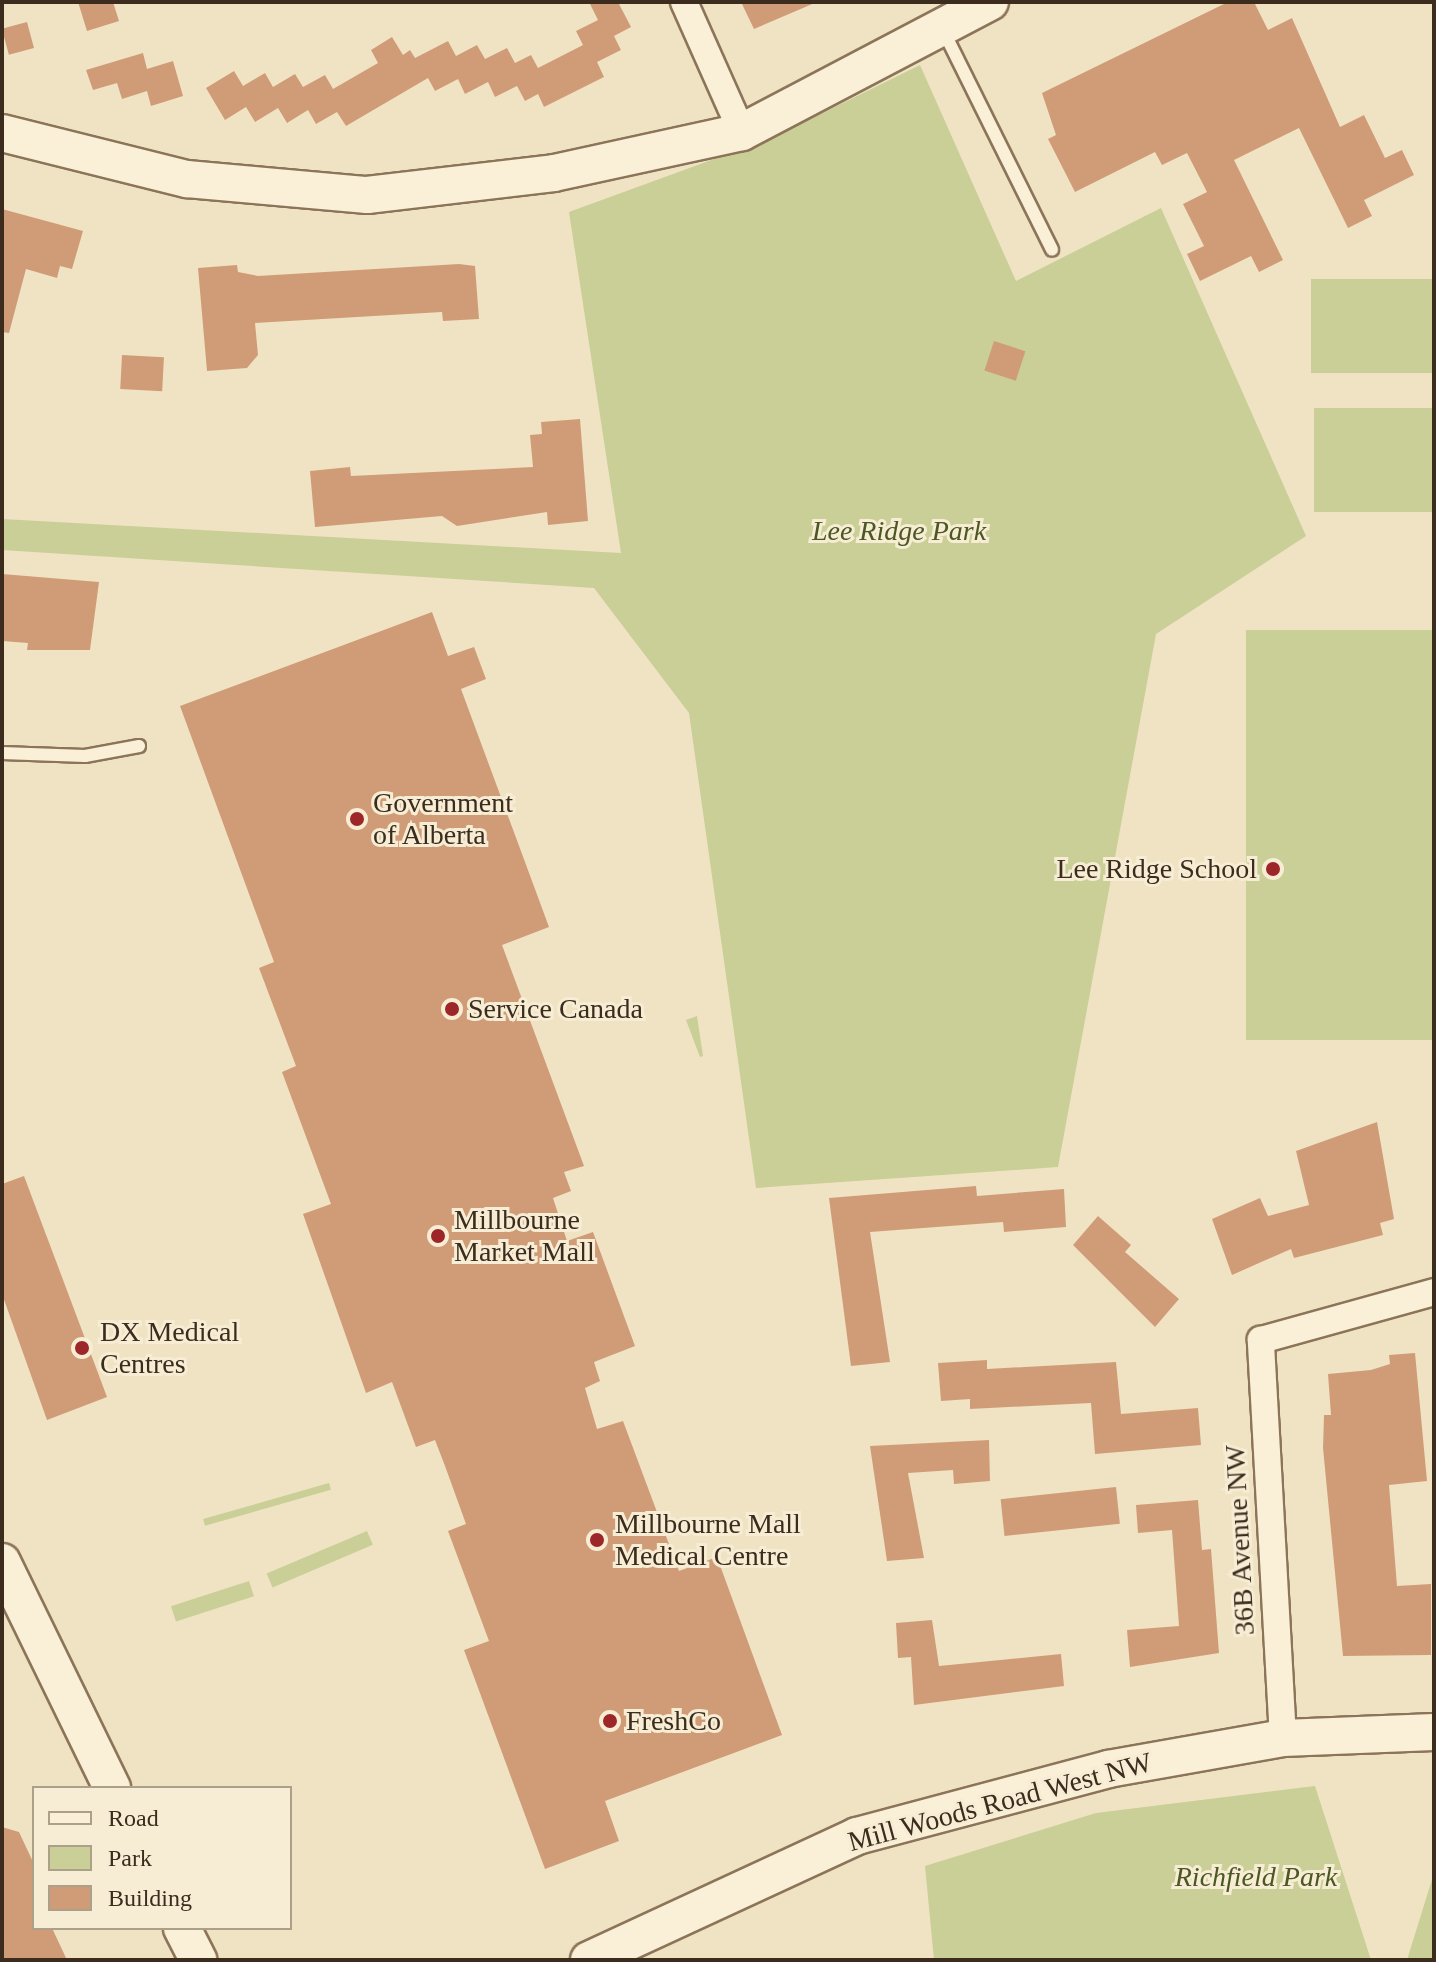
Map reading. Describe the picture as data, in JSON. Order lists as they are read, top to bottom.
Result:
{
  "streets": {
    "street": ["36B Avenue NW", "Mill Woods Road West NW"]
  },
  "crossings": [
    ["36B Avenue NW", "Mill Woods Road West NW"]
  ],
  "parks": ["Lee Ridge Park", "Richfield Park"],
  "places": [
    "Government of Alberta",
    "Lee Ridge School",
    "Service Canada",
    "Millbourne Market Mall",
    "DX Medical Centres",
    "Millbourne Mall Medical Centre",
    "FreshCo"
  ],
  "legend": ["Road", "Park", "Building"]
}
